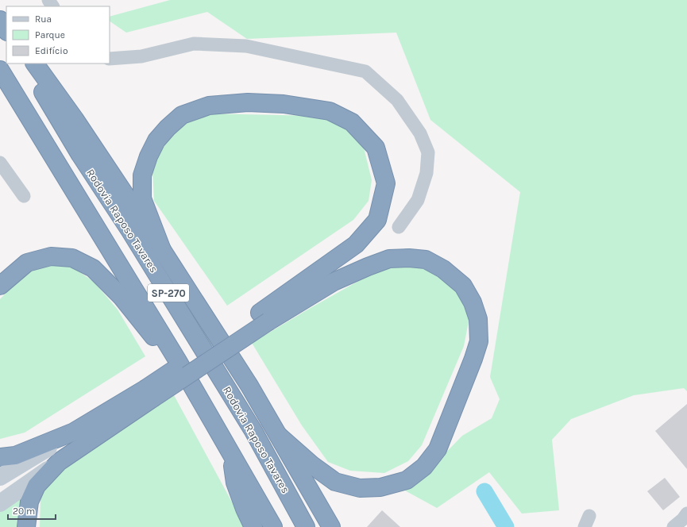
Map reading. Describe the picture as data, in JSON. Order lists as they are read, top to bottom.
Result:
{
  "streets": {
    "highway": ["Rodovia Raposo Tavares", "SP-270"]
  },
  "legend": ["Rua", "Parque", "Edifício"],
  "scale_bar": "20 m"
}
